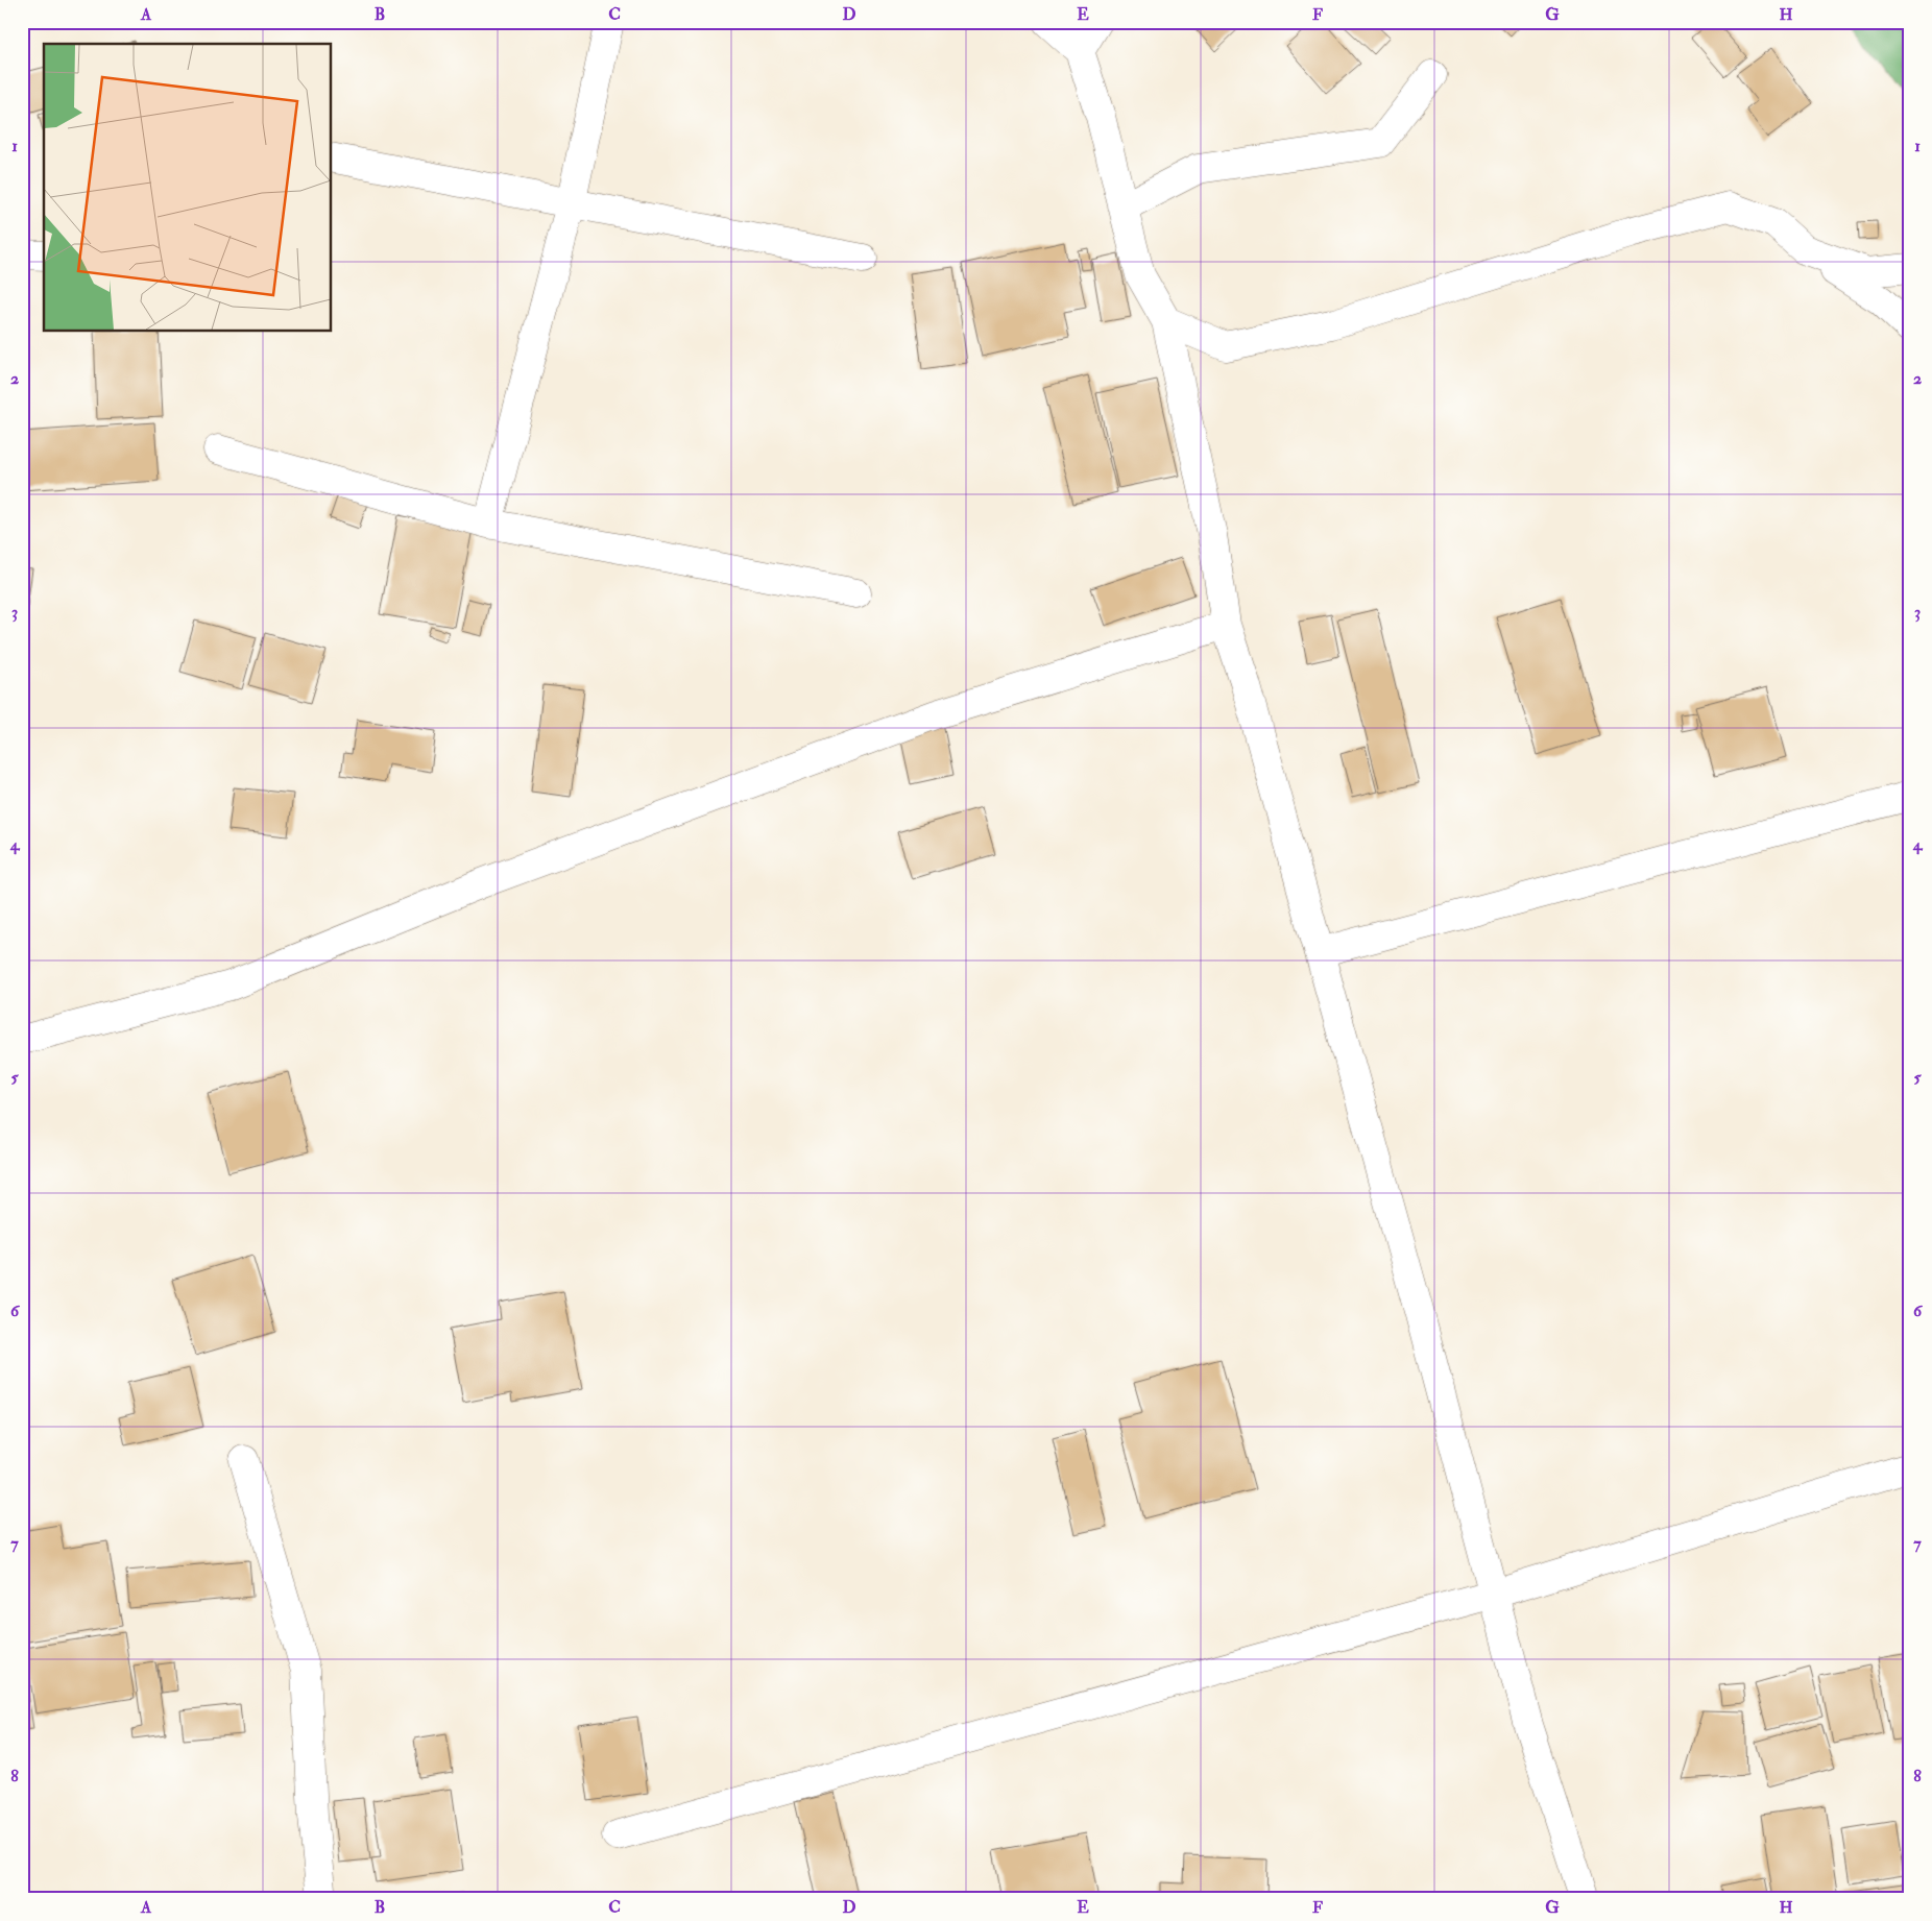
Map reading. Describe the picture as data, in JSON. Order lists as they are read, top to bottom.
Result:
{
  "grid": {
    "columns": [
      "A",
      "B",
      "C",
      "D",
      "E",
      "F",
      "G",
      "H"
    ],
    "rows": [
      "1",
      "2",
      "3",
      "4",
      "5",
      "6",
      "7",
      "8"
    ]
  }
}
